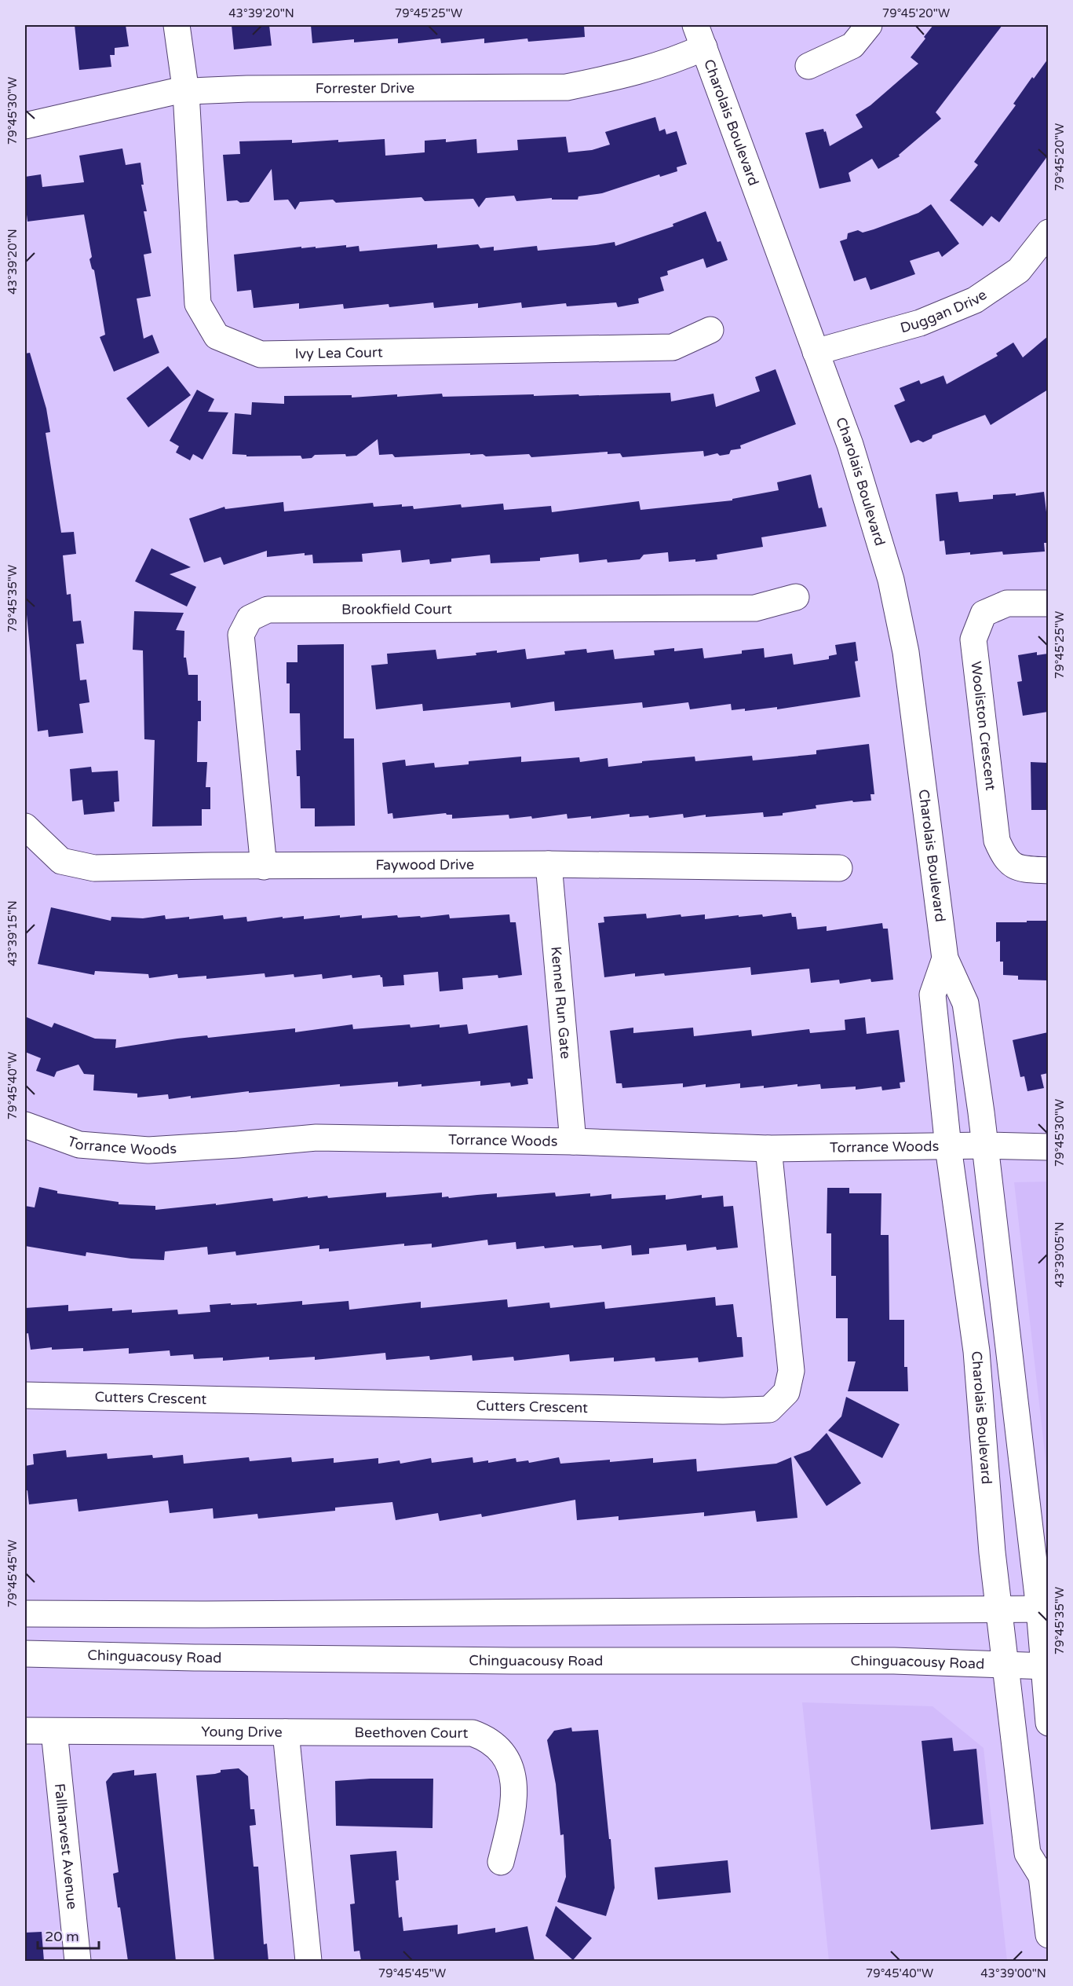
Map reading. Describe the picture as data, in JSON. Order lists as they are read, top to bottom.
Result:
{
  "streets": {
    "street": [
      "Forrester Drive",
      "Charolais Boulevard",
      "Duggan Drive",
      "Ivy Lea Court",
      "Brookfield Court",
      "Wooliston Crescent",
      "Faywood Drive",
      "Kennel Run Gate",
      "Torrance Woods",
      "Cutters Crescent",
      "Chinguacousy Road",
      "Beethoven Court",
      "Young Drive",
      "Fallharvest Avenue"
    ]
  },
  "crossings": [
    ["Forrester Drive", "Charolais Boulevard"],
    ["Forrester Drive", "Ivy Lea Court"],
    ["Charolais Boulevard", "Duggan Drive"],
    ["Charolais Boulevard", "Torrance Woods"],
    ["Charolais Boulevard", "Chinguacousy Road"],
    ["Brookfield Court", "Faywood Drive"],
    ["Faywood Drive", "Kennel Run Gate"],
    ["Kennel Run Gate", "Torrance Woods"],
    ["Torrance Woods", "Cutters Crescent"],
    ["Beethoven Court", "Young Drive"],
    ["Young Drive", "Fallharvest Avenue"]
  ],
  "scale_bar": "20 m",
  "coordinates": [
    "43°39'20\"N",
    "79°45'25\"W",
    "79°45'20\"W",
    "79°45'30\"W",
    "79°45'35\"W",
    "43°39'15\"N",
    "79°45'40\"W",
    "43°39'05\"N",
    "79°45'45\"W",
    "43°39'00\"N"
  ]
}
